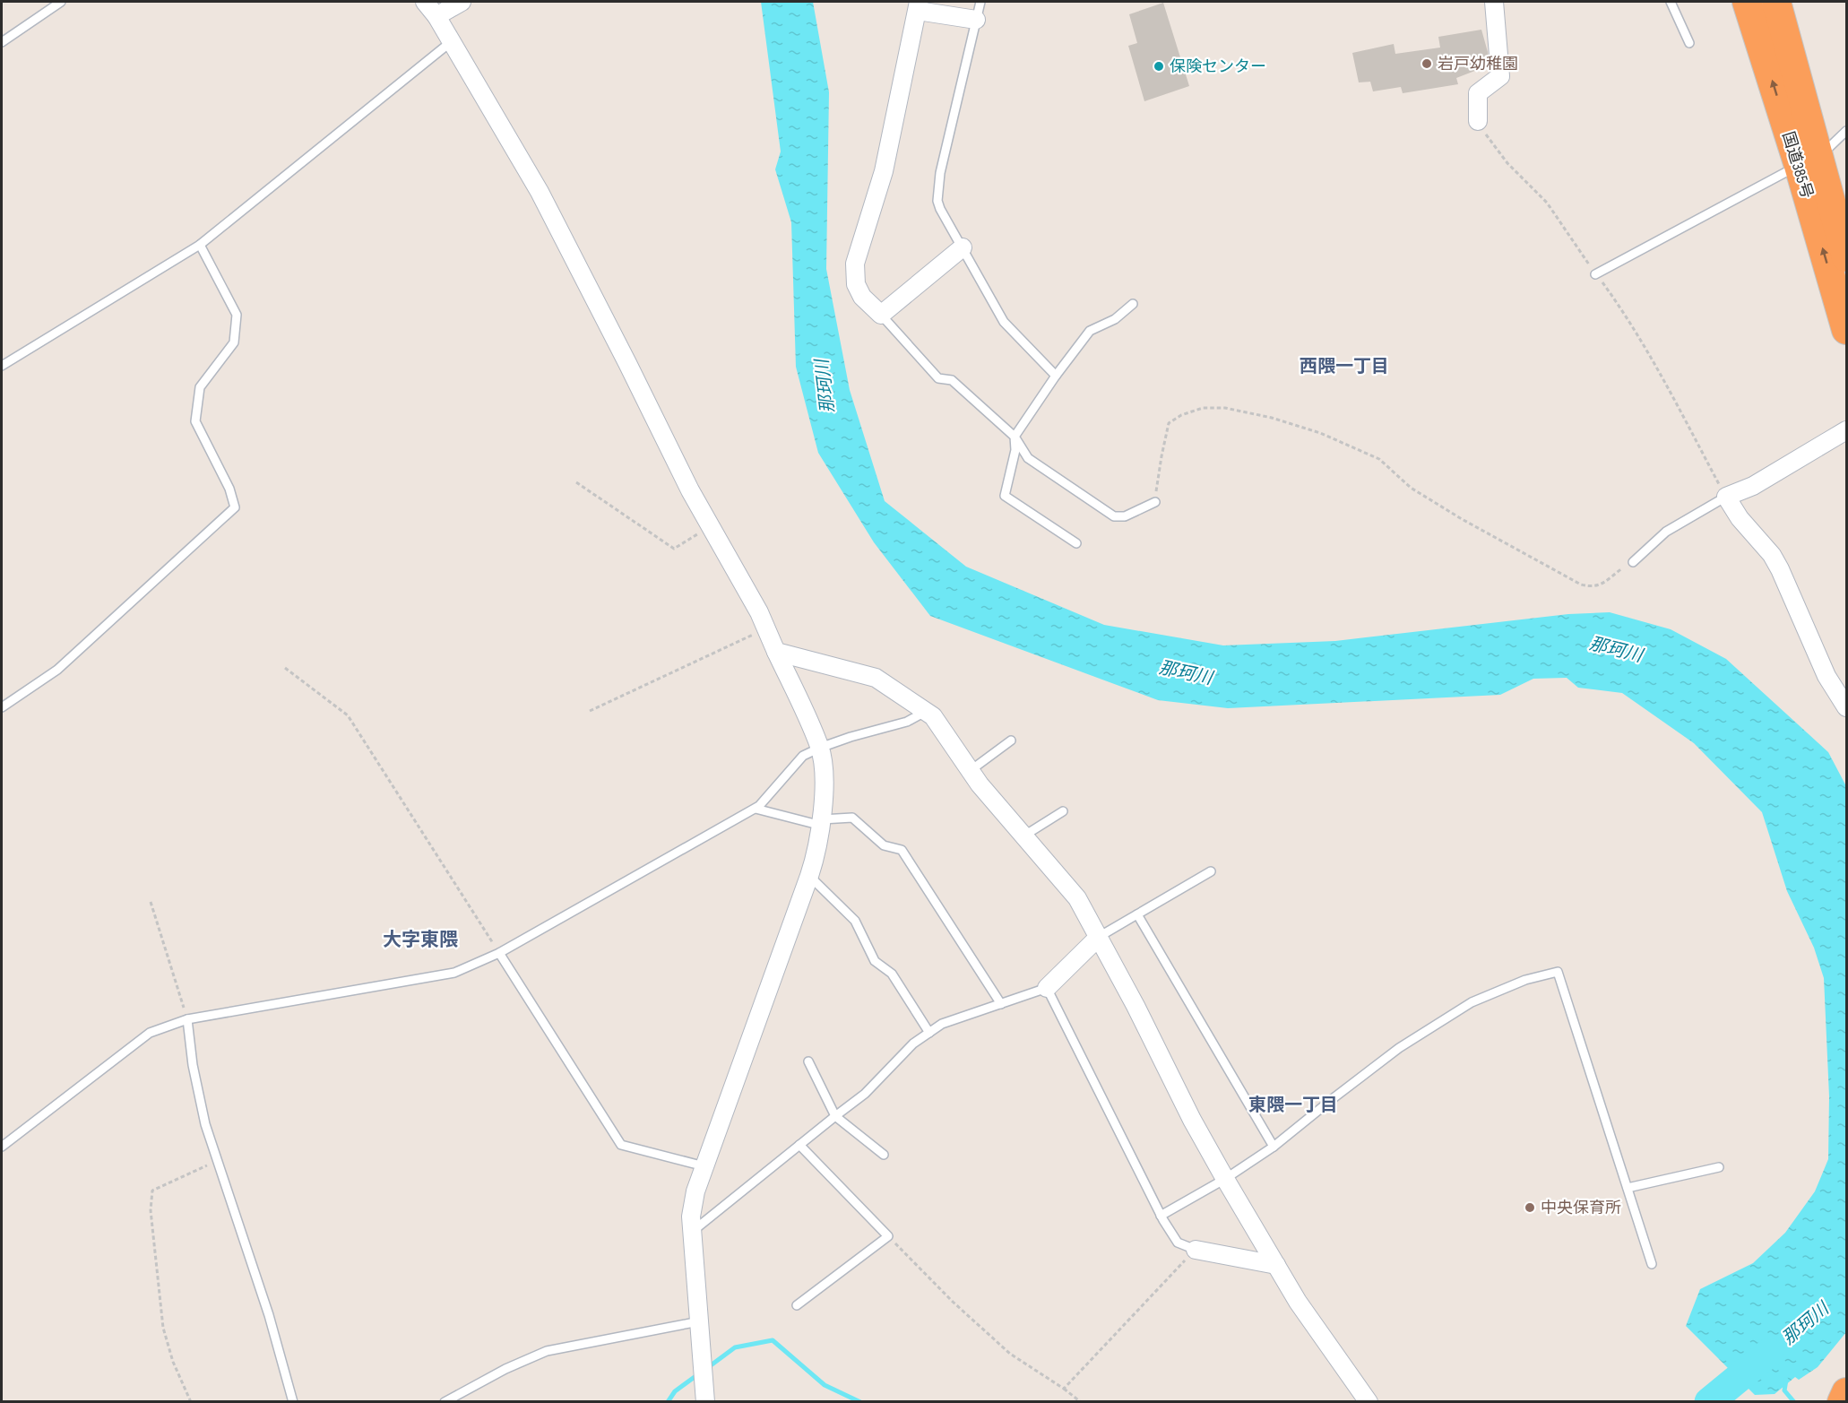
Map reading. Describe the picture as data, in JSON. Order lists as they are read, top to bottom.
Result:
{
  "streets": {
    "highway": ["国道385号"]
  },
  "districts": ["西隈一丁目", "大字東隈", "東隈一丁目"],
  "water": ["那珂川"],
  "places": ["岩戸幼稚園", "保険センター", "中央保育所"]
}
